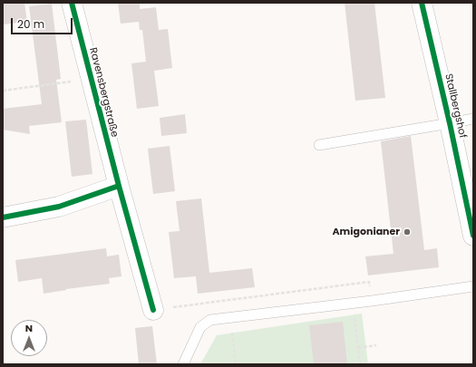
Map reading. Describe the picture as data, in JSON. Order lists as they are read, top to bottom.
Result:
{
  "streets": {
    "street": ["Ravensbergstraße", "Stallbergshof"]
  },
  "places": ["Amigonianer"],
  "scale_bar": "20 m",
  "north": "top"
}
